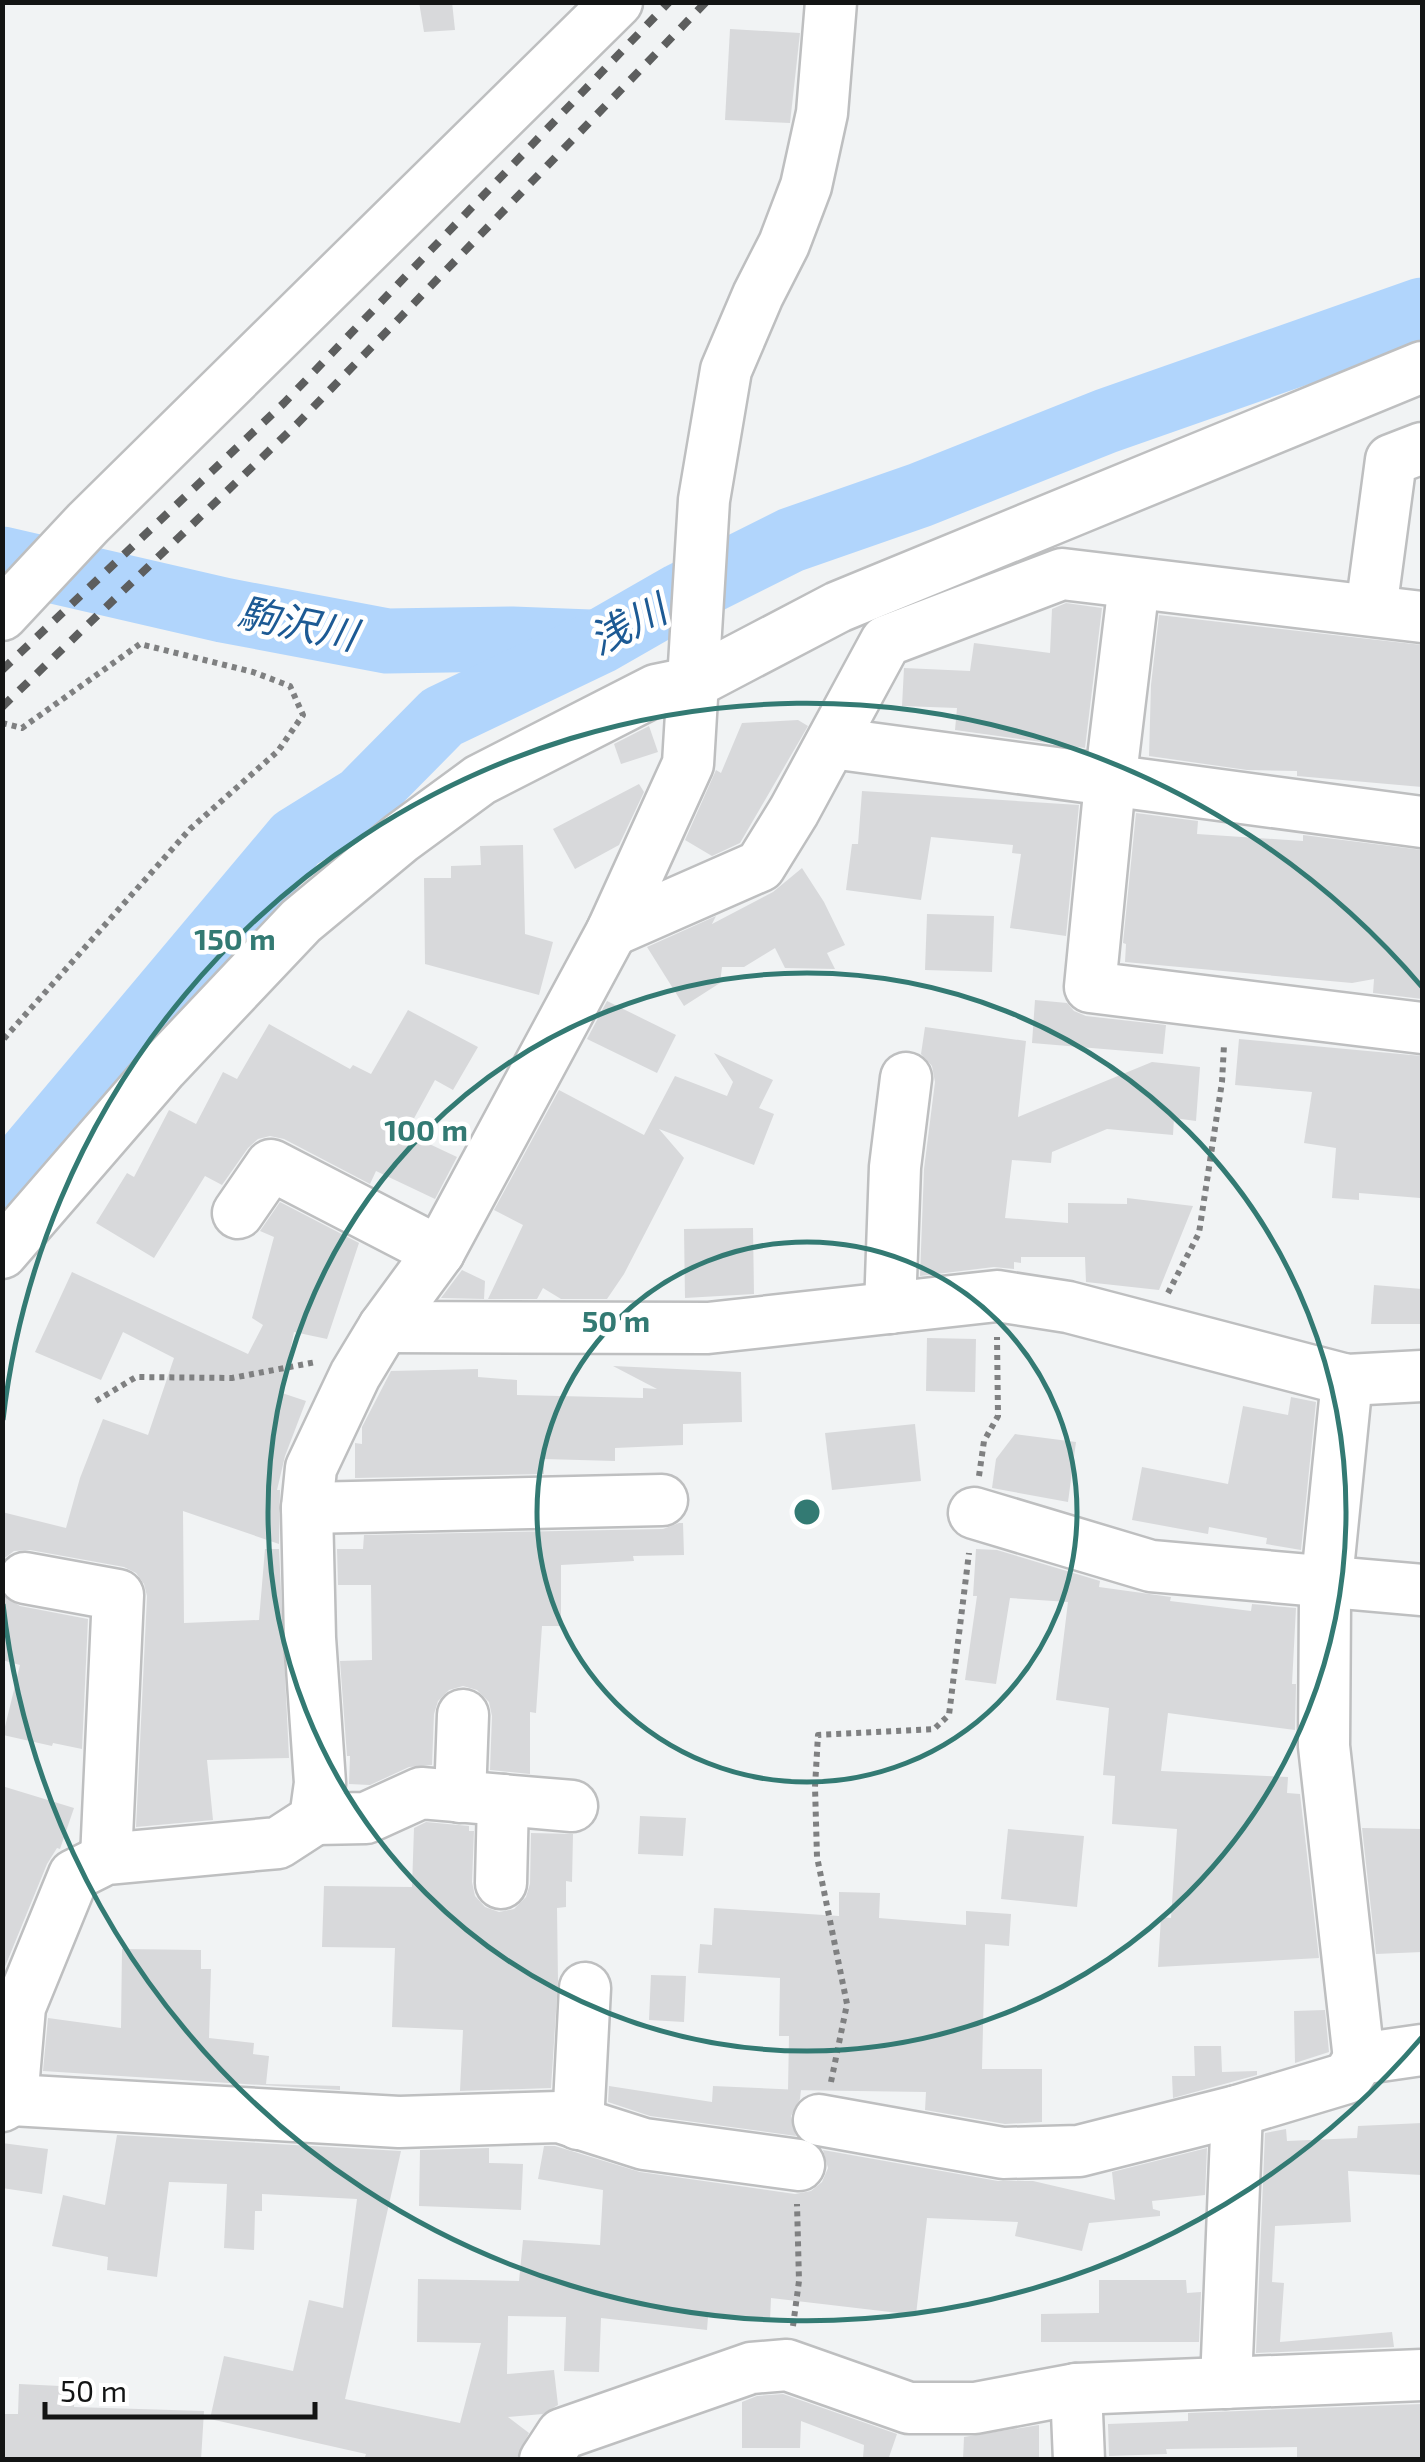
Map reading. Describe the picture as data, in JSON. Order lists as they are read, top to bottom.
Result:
{
  "water": ["駒沢川", "浅川"],
  "scale_bar": "50 m",
  "rings": ["150 m", "100 m", "50 m"]
}
